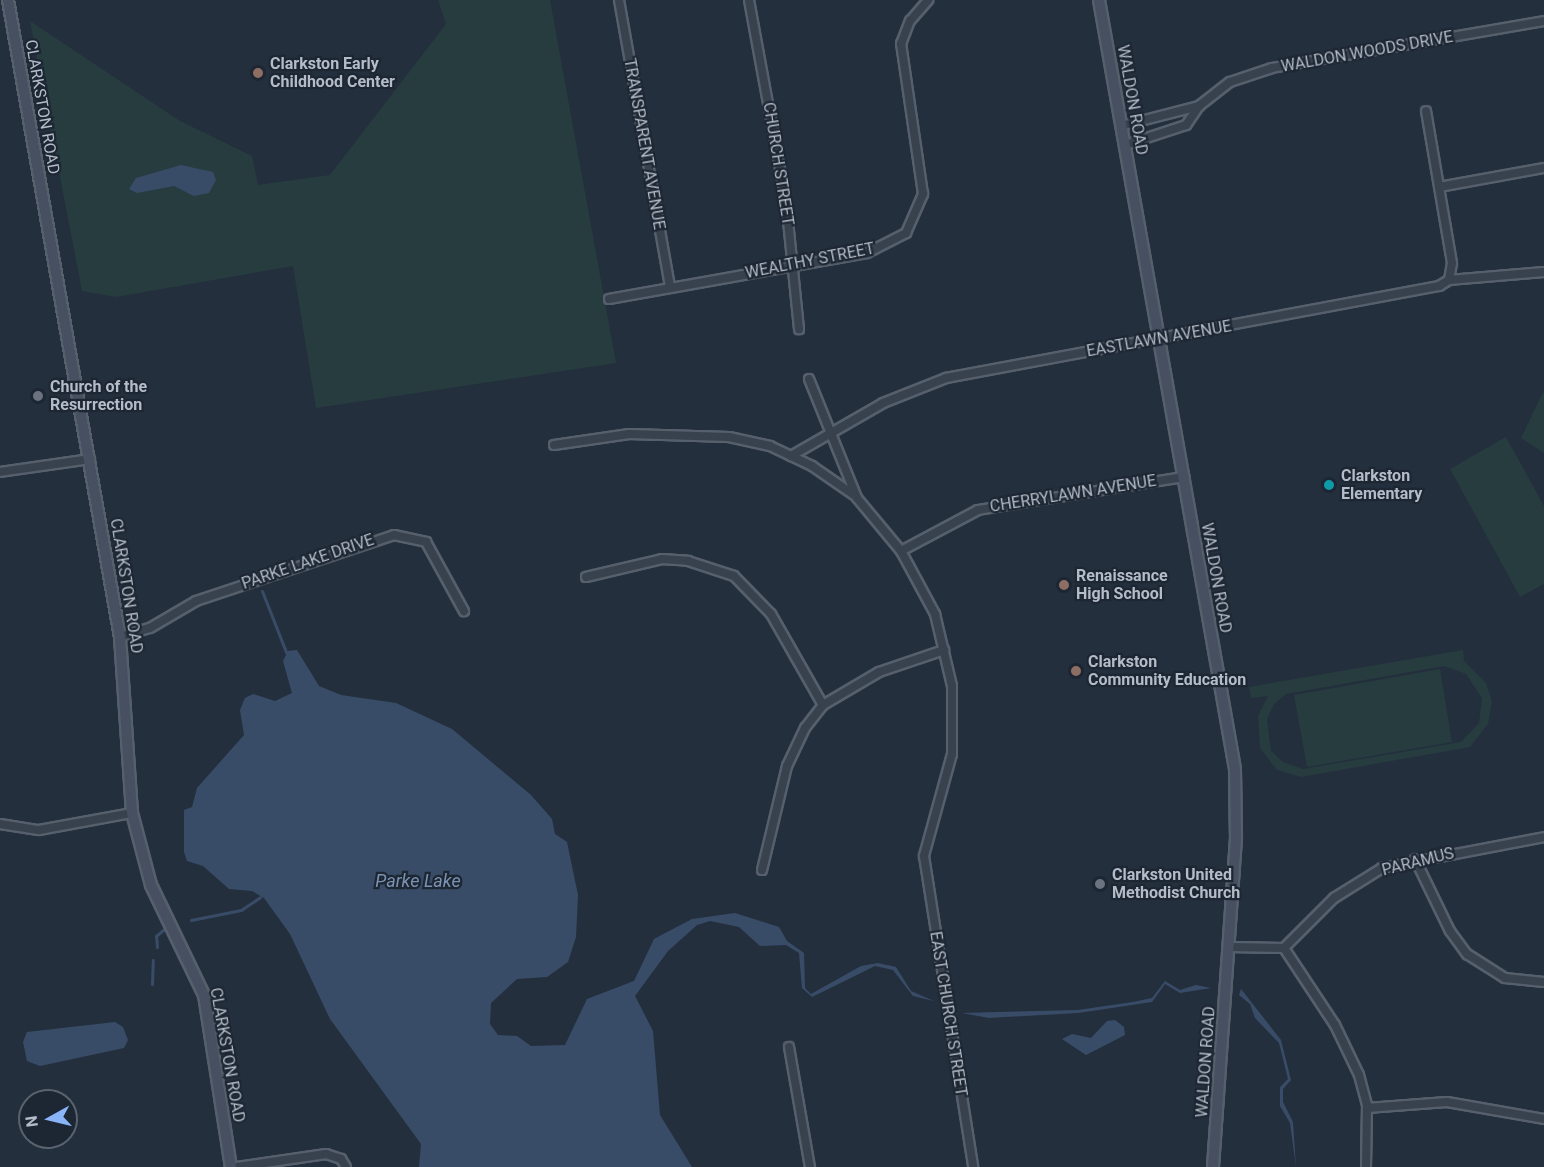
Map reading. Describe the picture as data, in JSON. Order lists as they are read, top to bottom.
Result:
{
  "streets": {
    "street": [
      "WALDON WOODS DRIVE",
      "WALDON ROAD",
      "CLARKSTON ROAD",
      "TRANSPARENT AVENUE",
      "CHURCH STREET",
      "WEALTHY STREET",
      "EASTLAWN AVENUE",
      "CHERRYLAWN AVENUE",
      "PARKE LAKE DRIVE",
      "PARAMUS",
      "EAST CHURCH STREET"
    ]
  },
  "crossings": [
    ["WALDON WOODS DRIVE", "WALDON ROAD"],
    ["WALDON ROAD", "EASTLAWN AVENUE"],
    ["WALDON ROAD", "CHERRYLAWN AVENUE"],
    ["CLARKSTON ROAD", "PARKE LAKE DRIVE"],
    ["TRANSPARENT AVENUE", "WEALTHY STREET"],
    ["CHURCH STREET", "WEALTHY STREET"]
  ],
  "water": ["Parke Lake"],
  "places": [
    "Clarkston Early Childhood Center",
    "Church of the Resurrection",
    "Clarkston Elementary",
    "Renaissance High School",
    "Clarkston Community Education",
    "Clarkston United Methodist Church"
  ],
  "north": "left"
}
